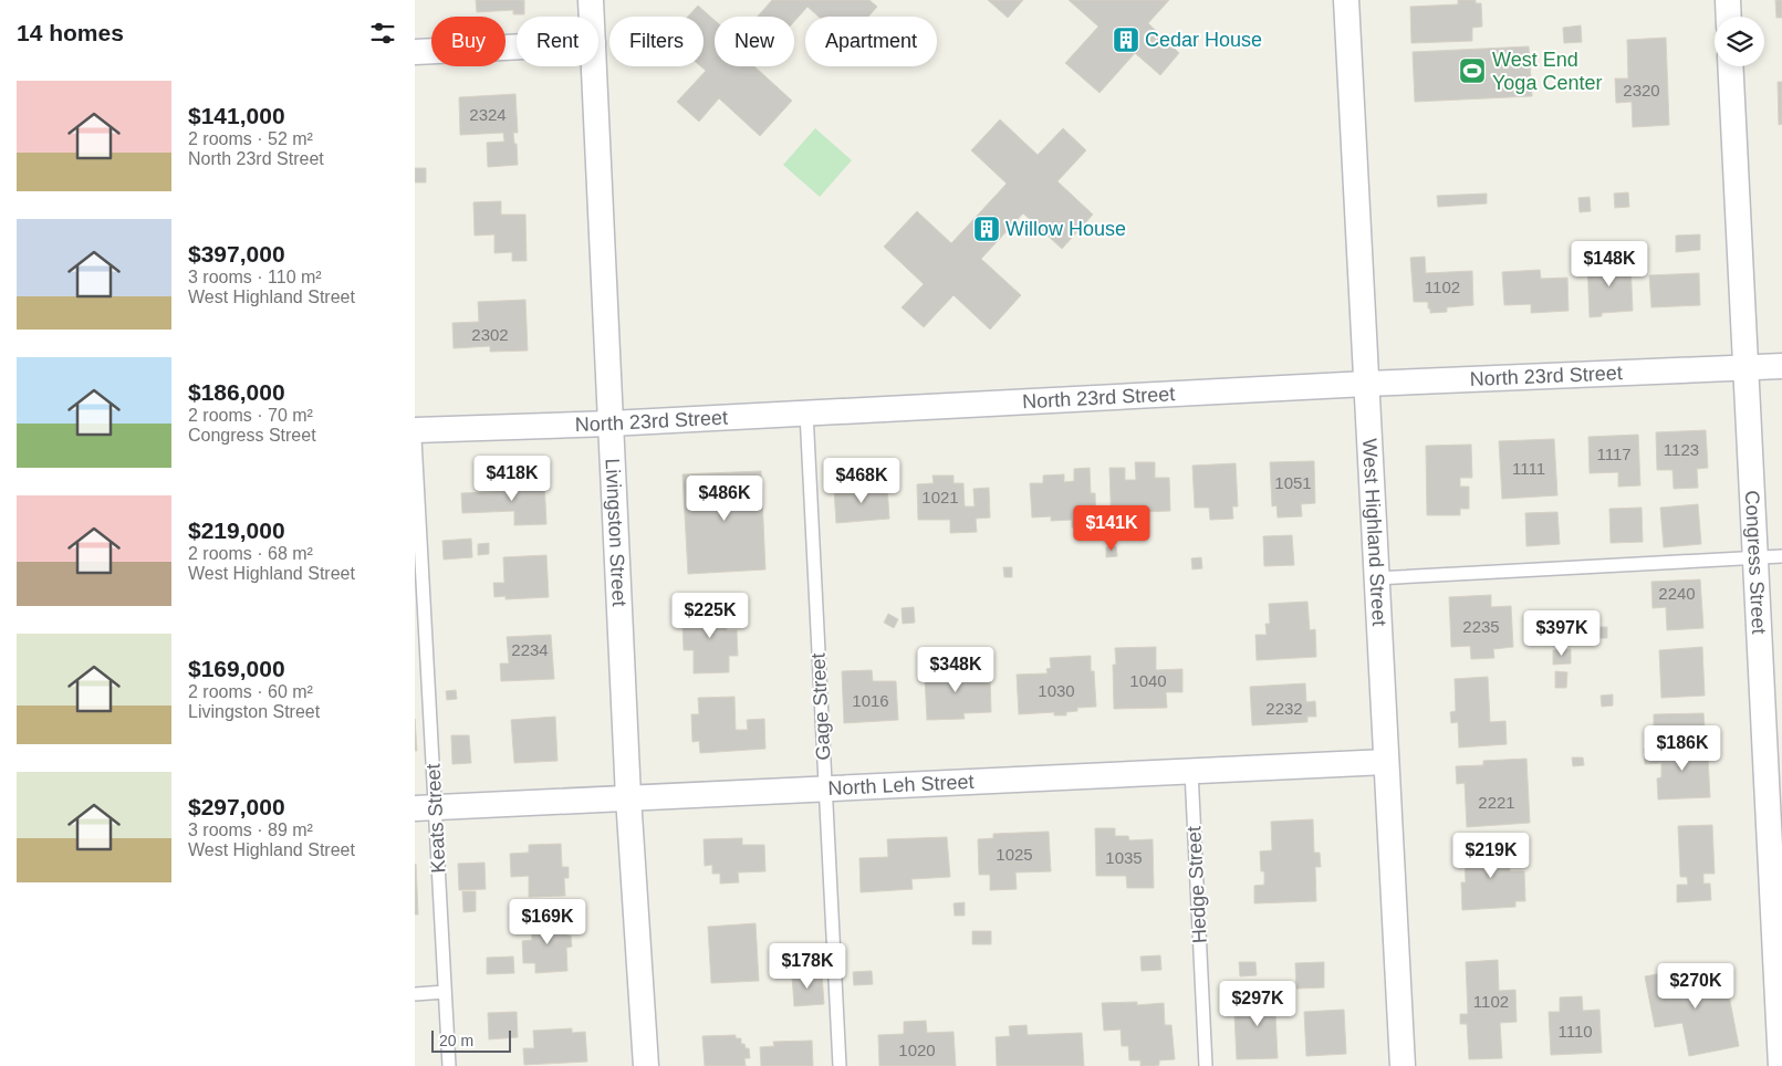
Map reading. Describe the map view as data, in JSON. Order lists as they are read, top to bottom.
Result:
{
  "streets": {
    "street": [
      "North 23rd Street",
      "Livingston Street",
      "West Highland Street",
      "Congress Street",
      "North Leh Street"
    ],
    "lane": ["Gage Street", "Keats Street", "Hedge Street"]
  },
  "crossings": [
    ["North 23rd Street", "Livingston Street"],
    ["North 23rd Street", "West Highland Street"],
    ["North 23rd Street", "Congress Street"],
    ["North 23rd Street", "Gage Street"],
    ["Livingston Street", "North Leh Street"],
    ["West Highland Street", "North Leh Street"],
    ["Gage Street", "North Leh Street"],
    ["North Leh Street", "Keats Street"],
    ["North Leh Street", "Hedge Street"]
  ],
  "places": {
    "building": ["Cedar House", "Willow House"],
    "sports": ["West End Yoga Center"]
  },
  "house_numbers": [
    "2320",
    "2324",
    "1102",
    "2302",
    "1123",
    "1117",
    "1111",
    "1051",
    "1021",
    "2240",
    "2235",
    "2234",
    "1040",
    "1030",
    "1016",
    "2232",
    "2221",
    "1025",
    "1035",
    "1102",
    "1110",
    "1020"
  ],
  "scale_bar": "20 m",
  "page": {
    "heading": "14 homes",
    "chip": [
      "Buy",
      "Rent",
      "Filters",
      "New",
      "Apartment"
    ],
    "list": [
      {
        "name": "$141,000",
        "note": "2 rooms · 52 m² · North 23rd Street"
      },
      {
        "name": "$397,000",
        "note": "3 rooms · 110 m² · West Highland Street"
      },
      {
        "name": "$186,000",
        "note": "2 rooms · 70 m² · Congress Street"
      },
      {
        "name": "$219,000",
        "note": "2 rooms · 68 m² · West Highland Street"
      },
      {
        "name": "$169,000",
        "note": "2 rooms · 60 m² · Livingston Street"
      },
      {
        "name": "$297,000",
        "note": "3 rooms · 89 m² · West Highland Street"
      }
    ],
    "price": [
      "$148K",
      "$418K",
      "$468K",
      "$486K",
      "$141K",
      "$225K",
      "$397K",
      "$348K",
      "$186K",
      "$219K",
      "$169K",
      "$178K",
      "$270K",
      "$297K"
    ],
    "scale": "20 m"
  }
}
